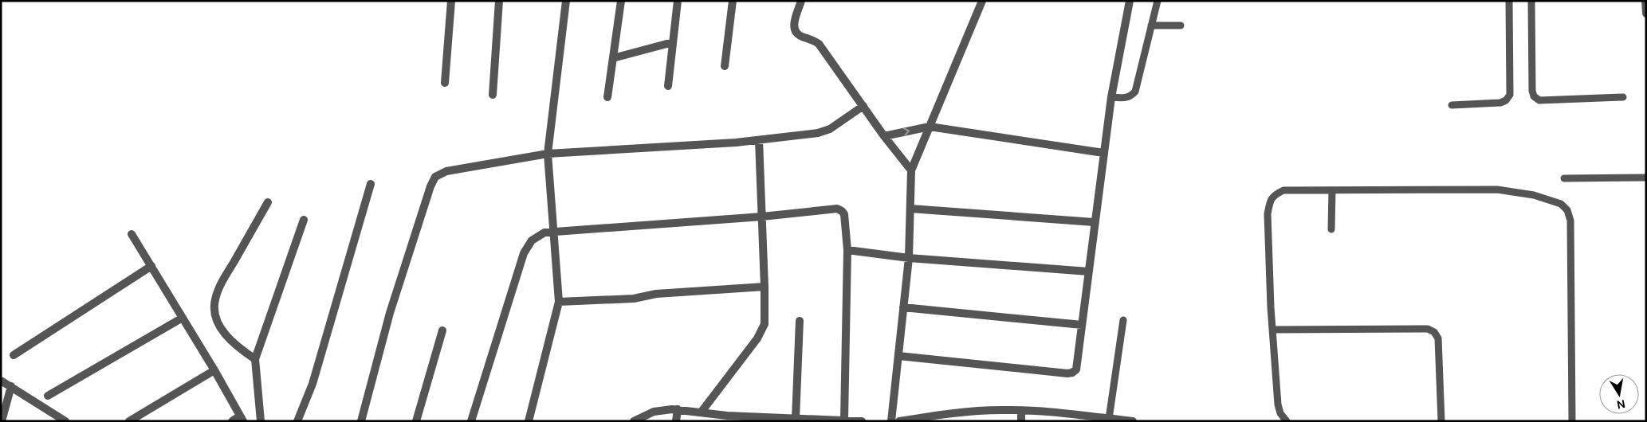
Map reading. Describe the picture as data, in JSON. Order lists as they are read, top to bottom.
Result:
{
  "north": "bottom"
}
